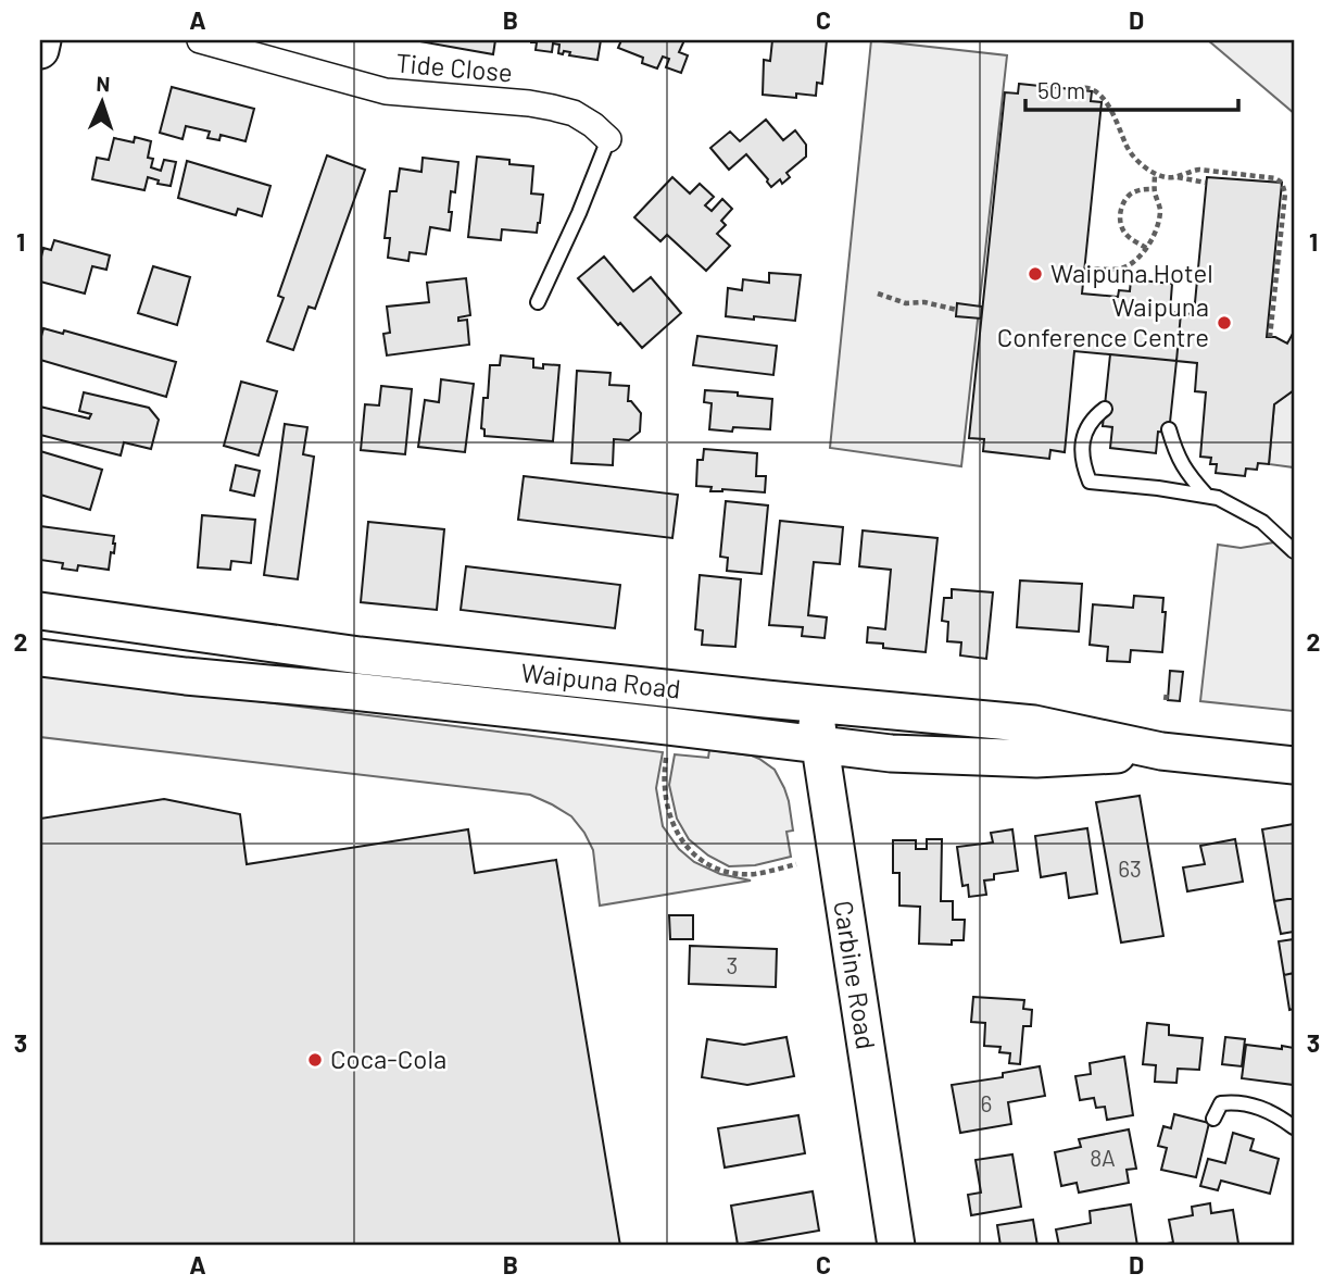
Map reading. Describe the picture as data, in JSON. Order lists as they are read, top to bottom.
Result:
{
  "streets": {
    "main road": ["Waipuna Road", "Carbine Road"],
    "street": ["Tide Close"]
  },
  "crossings": [
    ["Waipuna Road", "Carbine Road"]
  ],
  "places": ["Waipuna Hotel", "Waipuna Conference Centre", "Coca-Cola"],
  "house_numbers": [
    "63",
    "3",
    "6",
    "8A"
  ],
  "scale_bar": "50 m",
  "north": "top",
  "grid": {
    "columns": [
      "A",
      "B",
      "C",
      "D"
    ],
    "rows": ["1", "2", "3"]
  }
}
